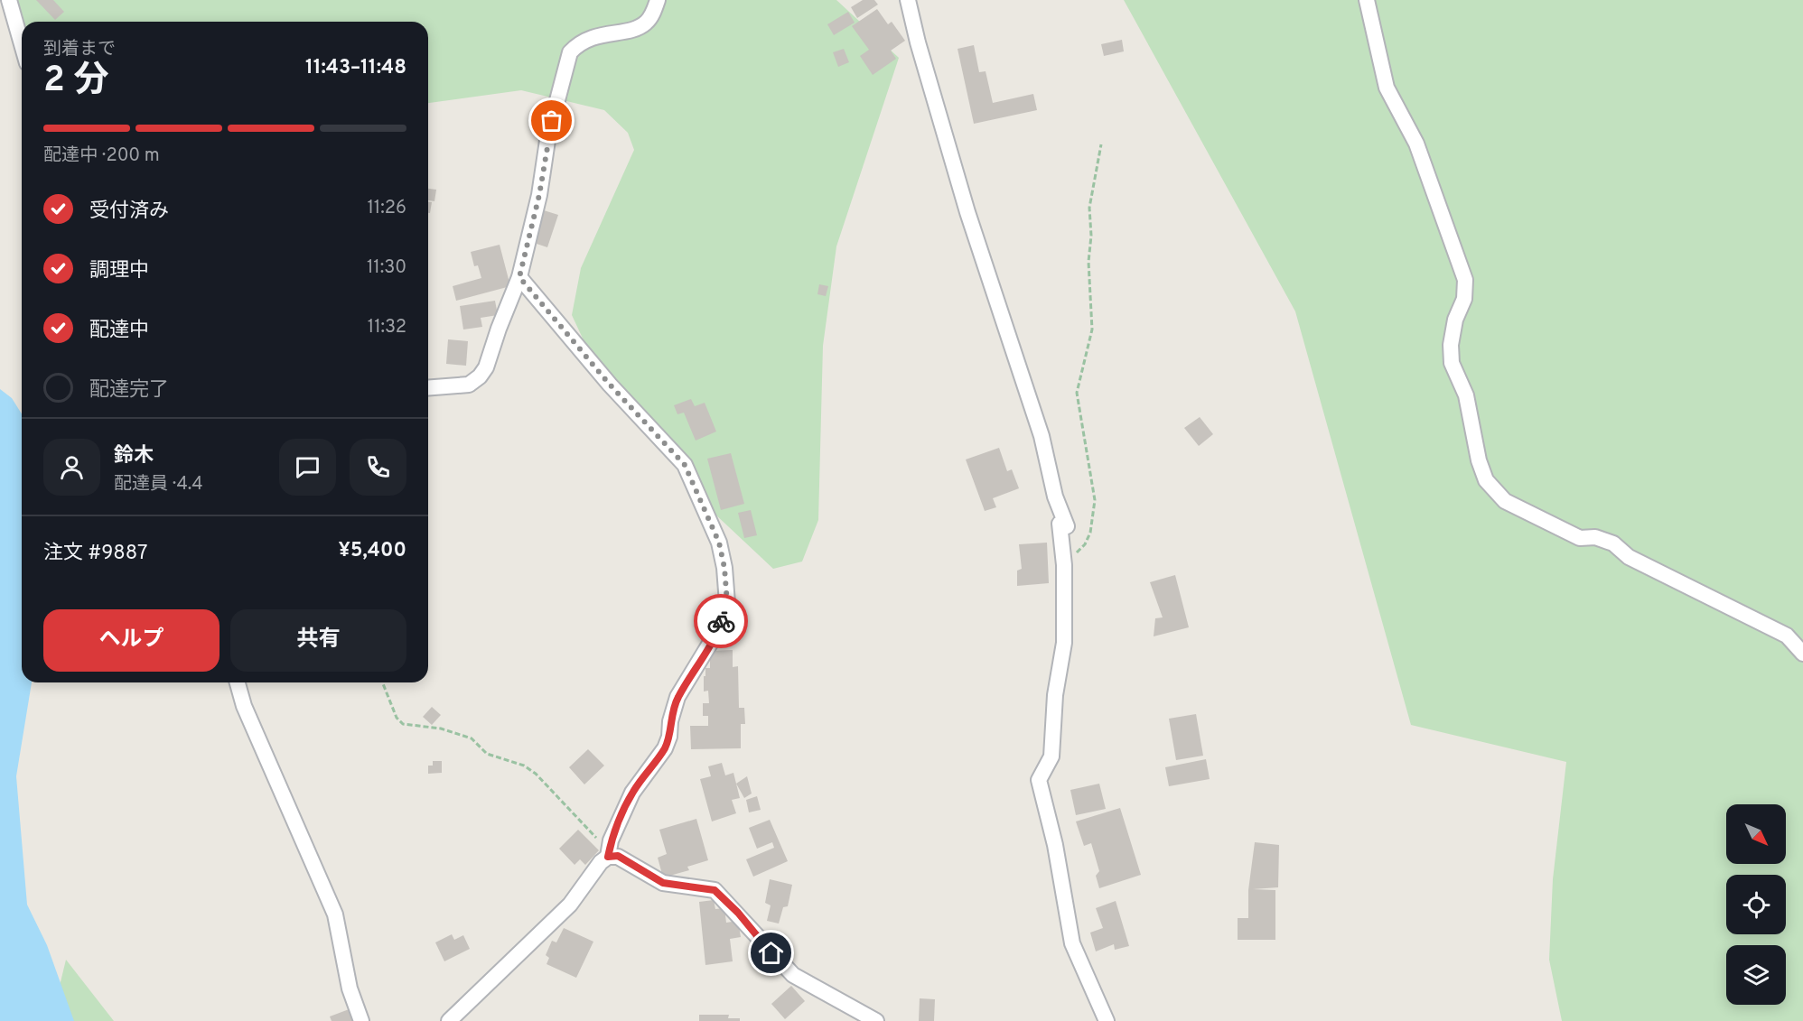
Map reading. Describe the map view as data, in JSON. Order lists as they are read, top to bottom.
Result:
{
  "north": "bottom right",
  "page": {
    "heading": ["2 分", "到着まで", "11:43–11:48"],
    "panel": [
      "鈴木",
      "配達員 · 4.4",
      "注文 #9887",
      "¥5,400"
    ],
    "bar": "配達中 · 200 m",
    "list": [
      ["受付済み", "11:26"],
      ["調理中", "11:30"],
      ["配達中", "11:32"],
      "配達完了"
    ],
    "buttons": ["ヘルプ", "共有"]
  }
}
